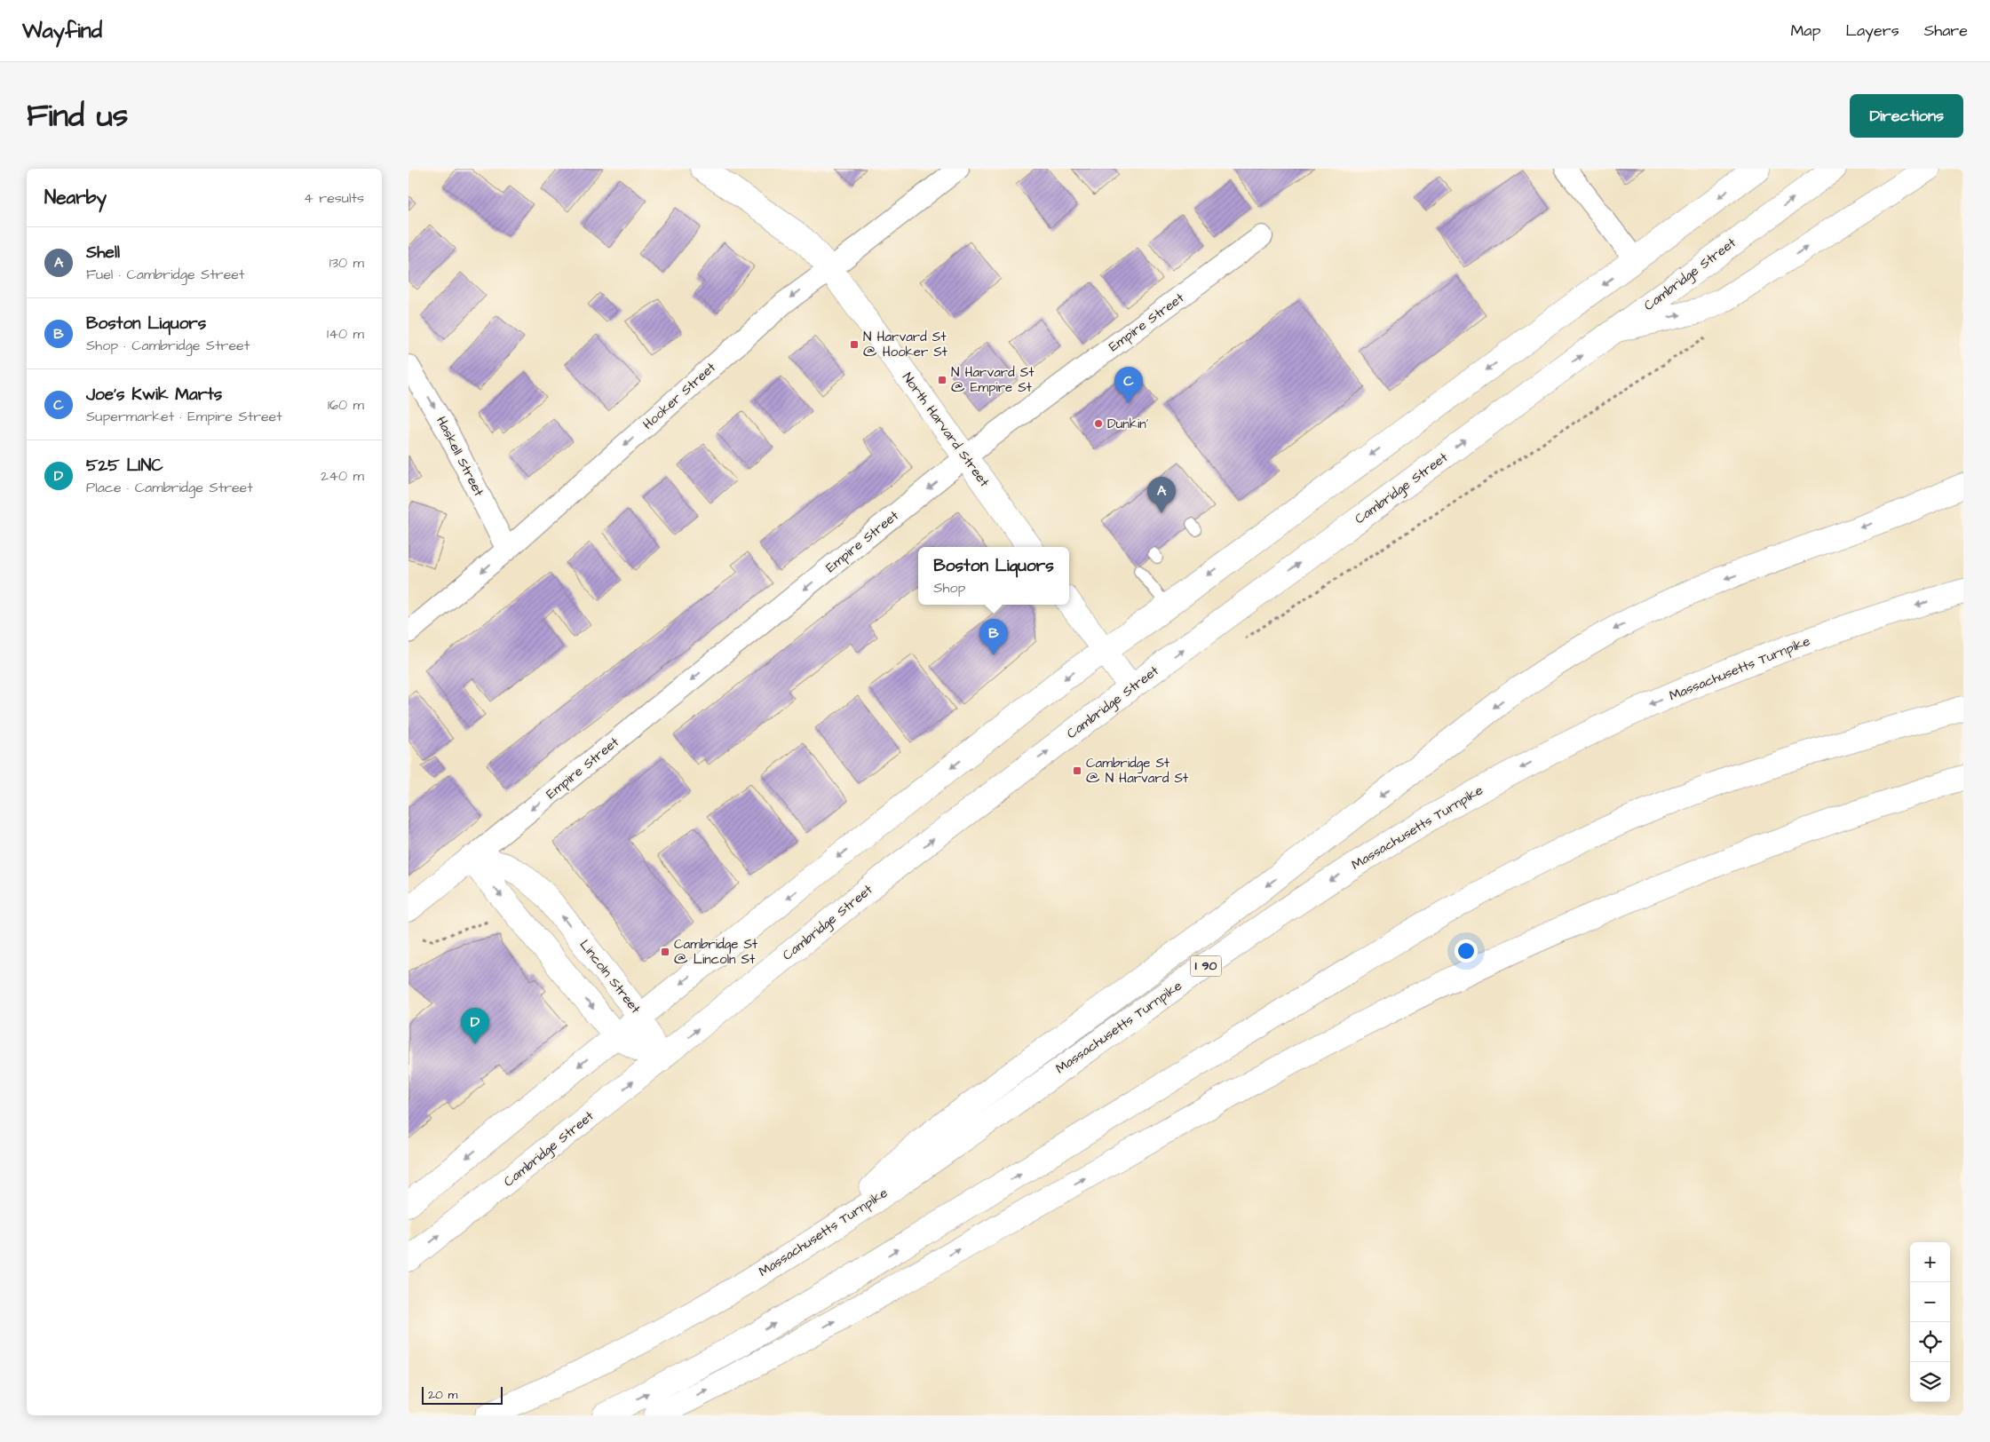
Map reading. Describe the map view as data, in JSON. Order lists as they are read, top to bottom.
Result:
{
  "streets": {
    "main road": [
      "Cambridge Street",
      "North Harvard Street",
      "Massachusetts Turnpike",
      "I 90",
      "Lincoln Street"
    ],
    "street": ["Empire Street", "Hooker Street", "Haskell Street"]
  },
  "crossings": [
    ["Cambridge Street", "Lincoln Street"],
    ["Empire Street", "North Harvard Street"],
    ["Empire Street", "Lincoln Street"],
    ["Hooker Street", "North Harvard Street"],
    ["Hooker Street", "Haskell Street"]
  ],
  "one_way": ["Empire Street", "Hooker Street", "Haskell Street"],
  "places": {
    "transit": [
      "N Harvard St @ Hooker St",
      "N Harvard St @ Empire St",
      "Cambridge St @ N Harvard St",
      "Cambridge St @ Lincoln St"
    ],
    "other": ["Dunkin'"]
  },
  "scale_bar": "20 m",
  "page": {
    "header": "Wayfind",
    "nav": ["Map", "Layers", "Share"],
    "title": "Find us",
    "buttons": "Directions",
    "heading": ["Nearby", "4 results"],
    "list": [
      {
        "mark": "A",
        "name": "Shell",
        "note": "Fuel · Cambridge Street",
        "value": "130 m"
      },
      {
        "mark": "B",
        "name": "Boston Liquors",
        "note": "Shop · Cambridge Street",
        "value": "140 m"
      },
      {
        "mark": "C",
        "name": "Joe's Kwik Marts",
        "note": "Supermarket · Empire Street",
        "value": "160 m"
      },
      {
        "mark": "D",
        "name": "525 LINC",
        "note": "Place · Cambridge Street",
        "value": "240 m"
      }
    ],
    "pins": [
      "C",
      "A",
      "B",
      "D"
    ],
    "popup": ["Boston Liquors", "Shop"],
    "map_buttons": ["+", "−"],
    "scale": "20 m"
  }
}
